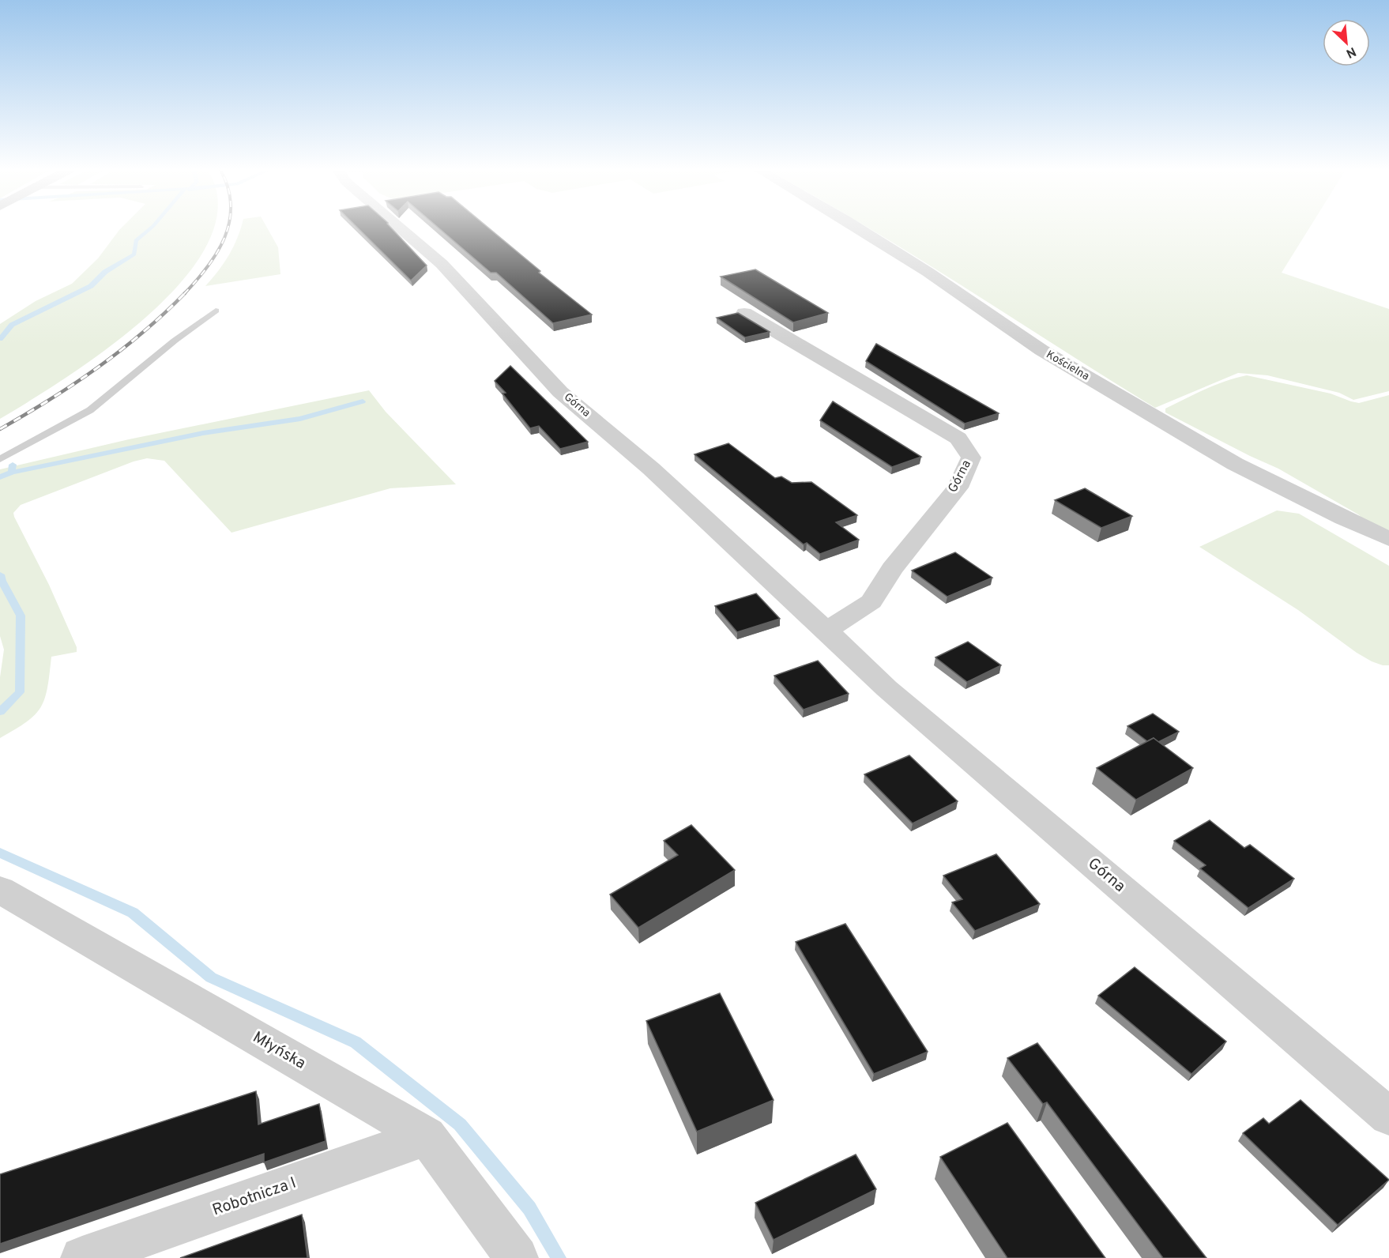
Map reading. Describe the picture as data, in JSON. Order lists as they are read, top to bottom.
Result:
{
  "streets": {
    "street": [
      "Kościelna",
      "Górna",
      "Młyńska",
      "Robotnicza I"
    ]
  },
  "crossings": [
    ["Młyńska", "Robotnicza I"]
  ],
  "north": "bottom right"
}
